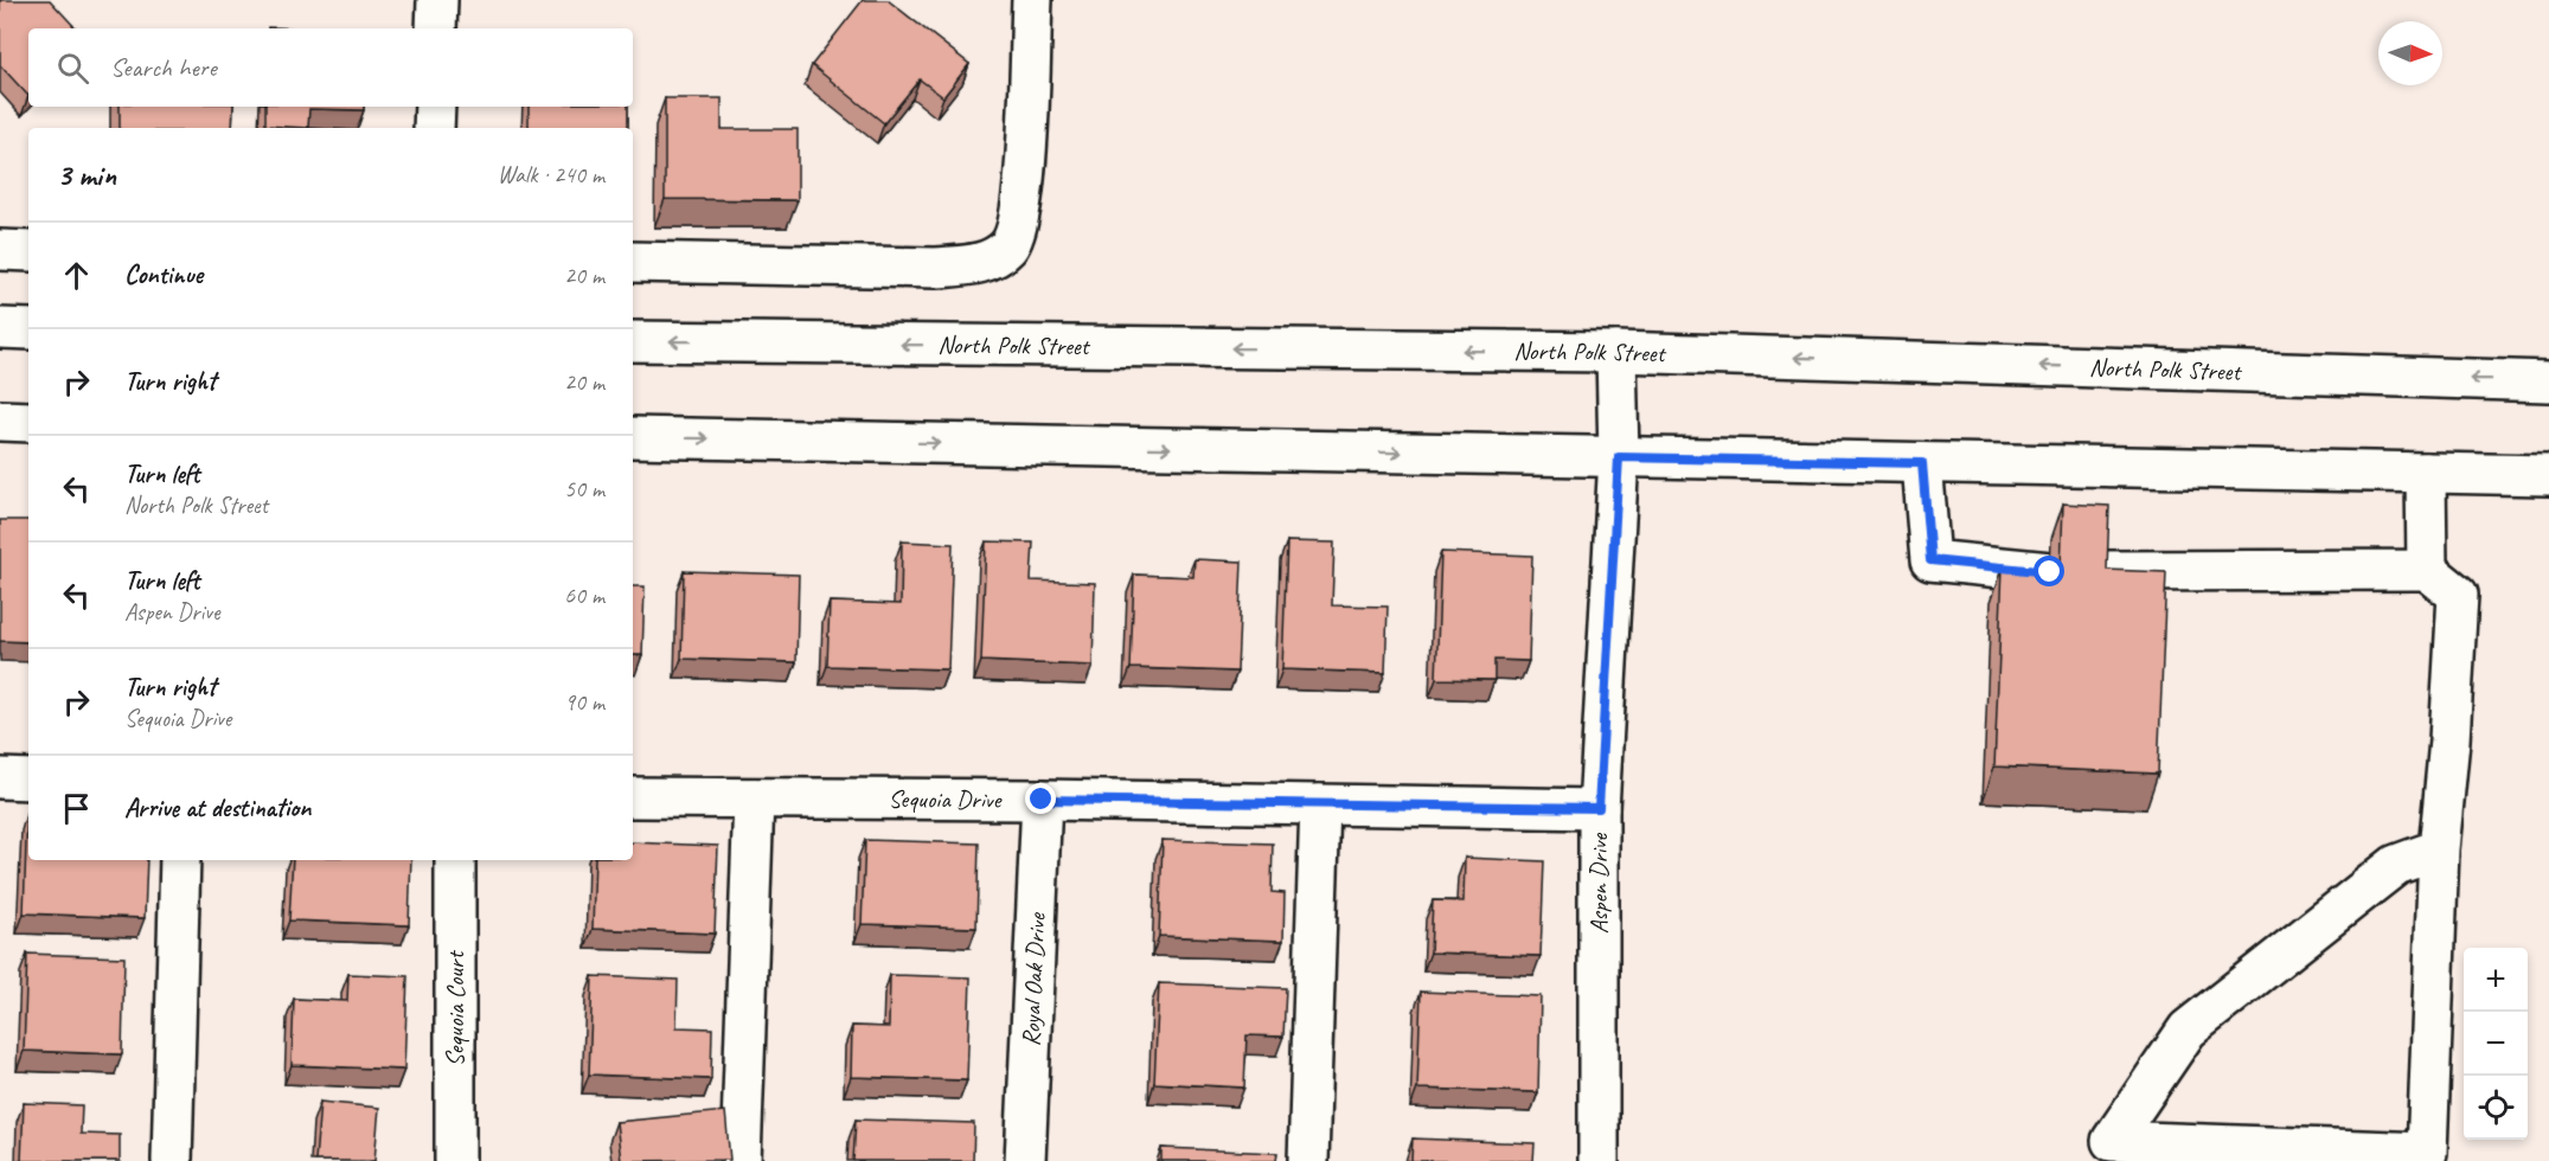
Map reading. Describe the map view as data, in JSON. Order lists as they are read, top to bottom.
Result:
{
  "streets": {
    "main road": [
      "North Polk Street",
      "Sequoia Drive",
      "Aspen Drive",
      "Royal Oak Drive",
      "Sequoia Court"
    ]
  },
  "crossings": [
    ["North Polk Street", "Aspen Drive"],
    ["Sequoia Drive", "Aspen Drive"],
    ["Sequoia Drive", "Royal Oak Drive"]
  ],
  "north": "right",
  "page": {
    "search": "Search here",
    "heading": ["3 min", "Walk · 240 m"],
    "list": [
      ["Continue", "20 m"],
      ["Turn right", "20 m"],
      ["Turn left", "North Polk Street", "50 m"],
      ["Turn left", "Aspen Drive", "60 m"],
      ["Turn right", "Sequoia Drive", "90 m"],
      "Arrive at destination"
    ],
    "map_buttons": ["+", "−"]
  }
}
